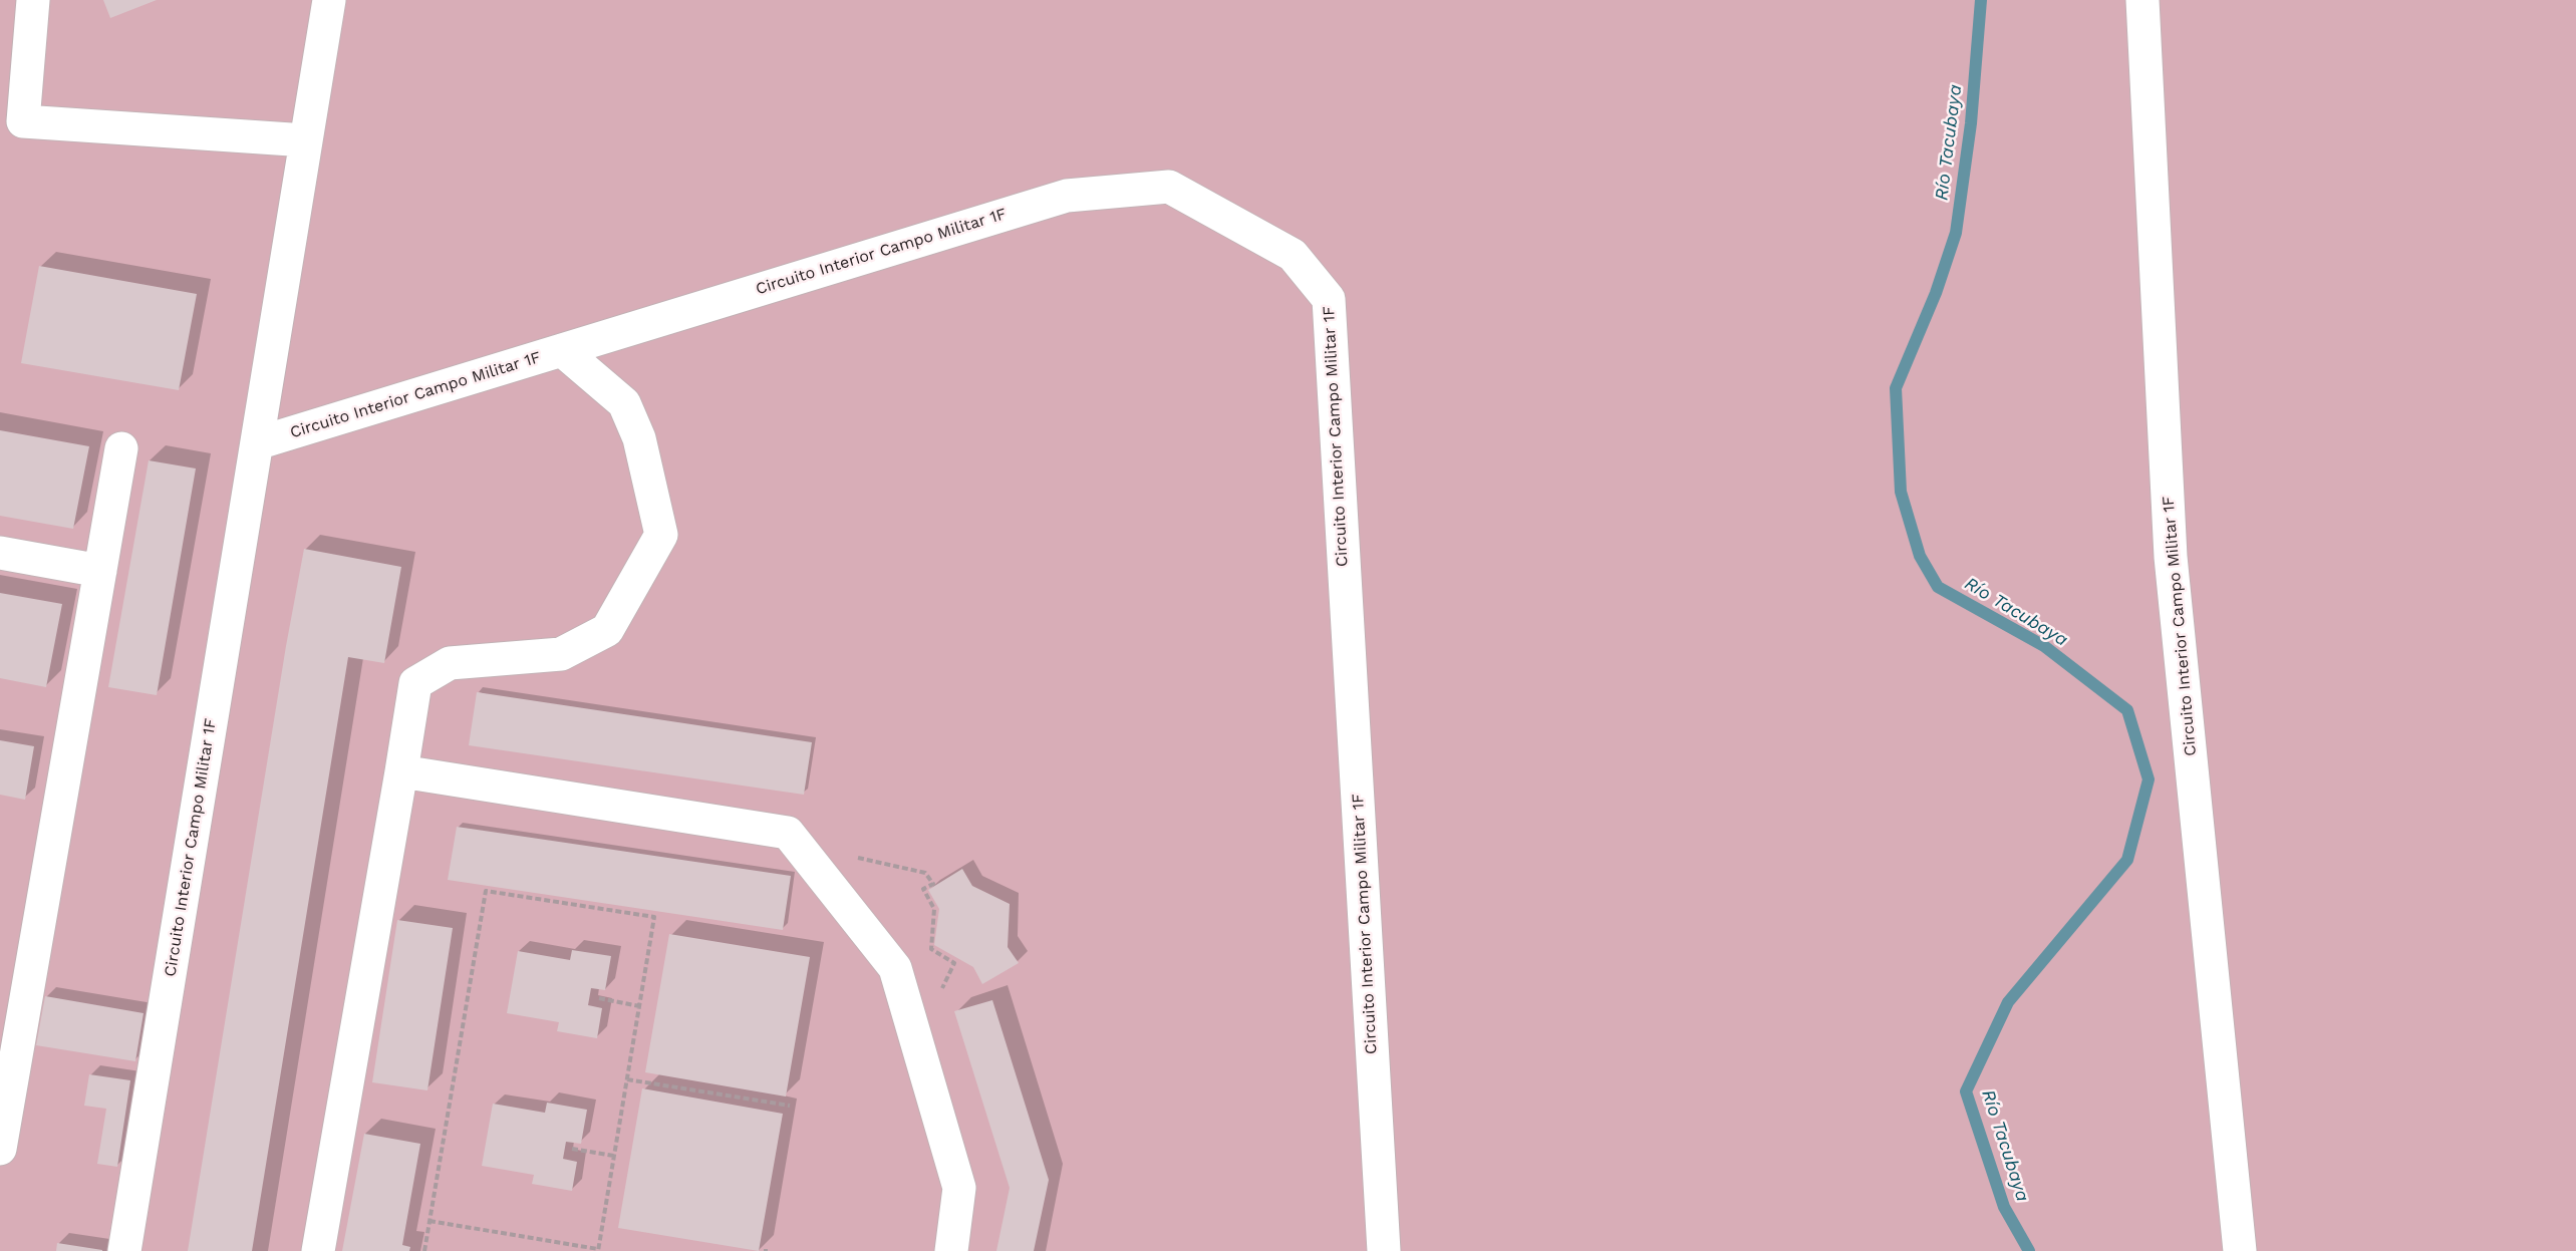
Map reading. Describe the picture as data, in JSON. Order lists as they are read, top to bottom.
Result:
{
  "streets": {
    "street": ["Circuito Interior Campo Militar 1F"]
  },
  "water": ["Río Tacubaya"]
}
